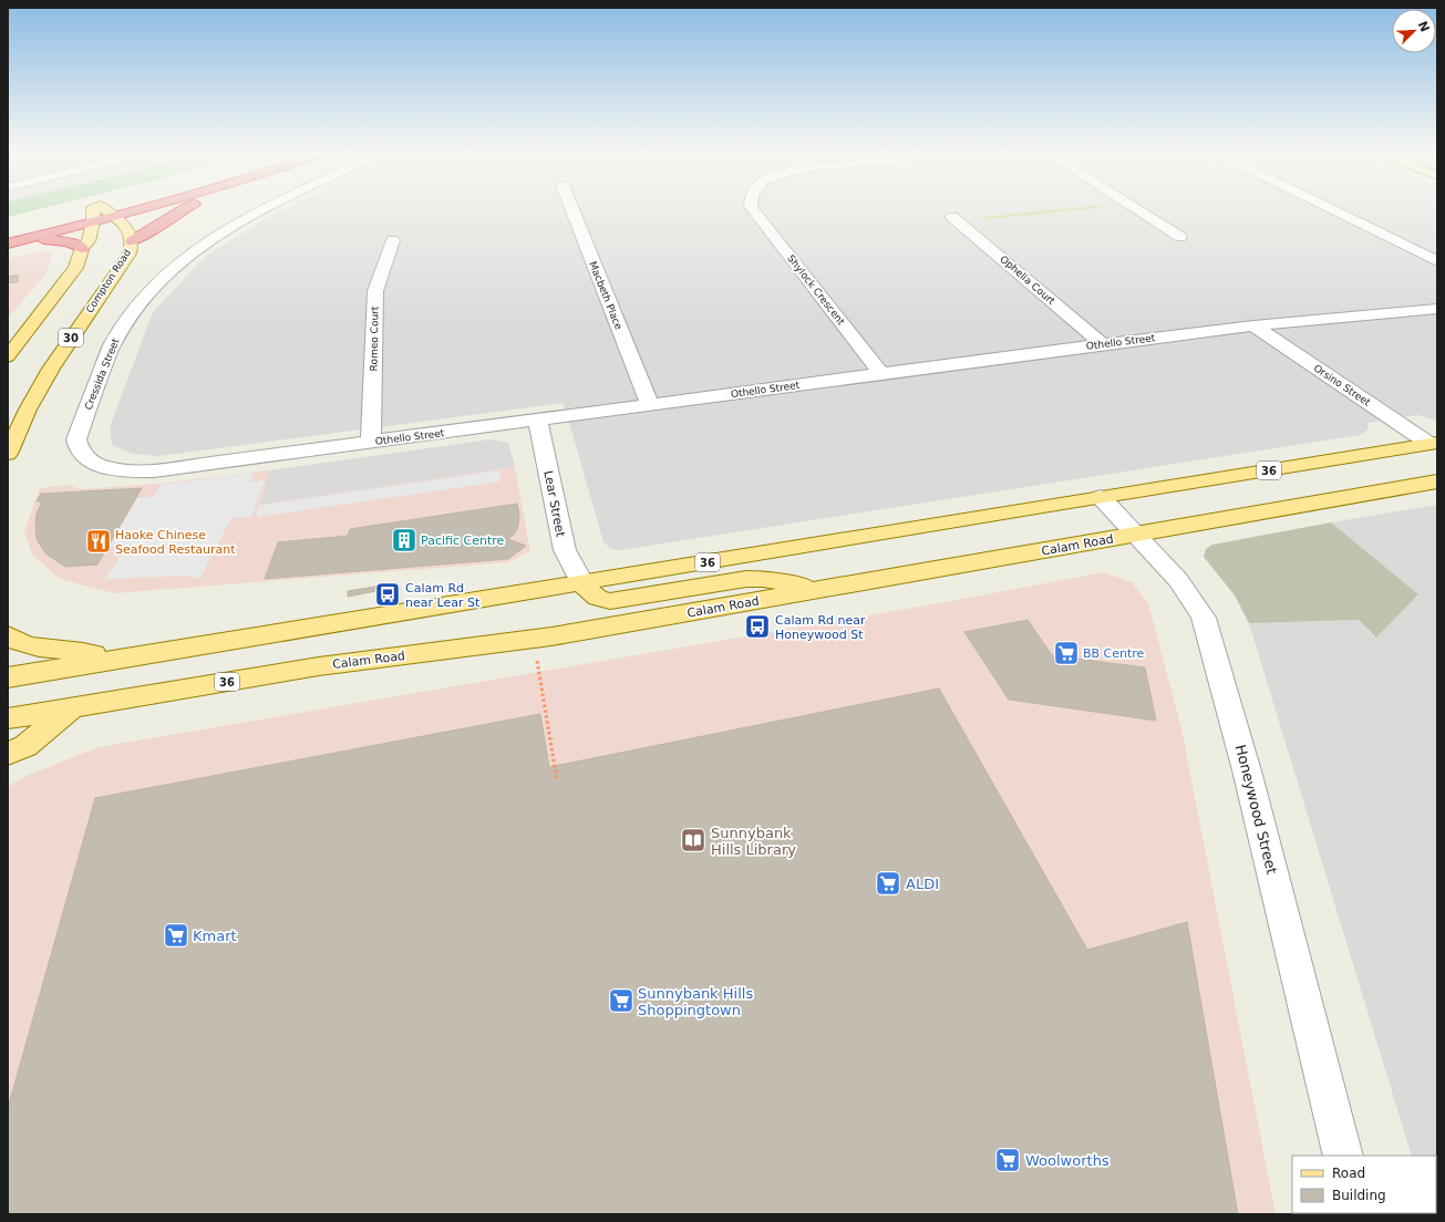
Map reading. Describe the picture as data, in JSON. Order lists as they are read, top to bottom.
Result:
{
  "streets": {
    "main road": [
      "Compton Road",
      "30",
      "36",
      "Calam Road"
    ],
    "street": [
      "Ophelia Court",
      "Shylock Crescent",
      "Macbeth Place",
      "Romeo Court",
      "Othello Street",
      "Cressida Street",
      "Orsino Street",
      "Lear Street",
      "Honeywood Street"
    ]
  },
  "crossings": [
    ["Ophelia Court", "Othello Street"],
    ["Shylock Crescent", "Othello Street"],
    ["Macbeth Place", "Othello Street"],
    ["Romeo Court", "Othello Street"],
    ["Othello Street", "Cressida Street"],
    ["Othello Street", "Orsino Street"],
    ["Othello Street", "Lear Street"],
    ["Orsino Street", "36"],
    ["36", "Lear Street"],
    ["36", "Honeywood Street"],
    ["Calam Road", "Honeywood Street"]
  ],
  "places": {
    "building": ["Pacific Centre"],
    "restaurant": ["Haoke Chinese Seafood Restaurant"],
    "bus stop": ["Calam Rd near Lear St", "Calam Rd near Honeywood St"],
    "supermarket": [
      "BB Centre",
      "ALDI",
      "Kmart",
      "Sunnybank Hills Shoppingtown",
      "Woolworths"
    ],
    "library": ["Sunnybank Hills Library"]
  },
  "legend": ["Road", "Building"],
  "north": "top right"
}
